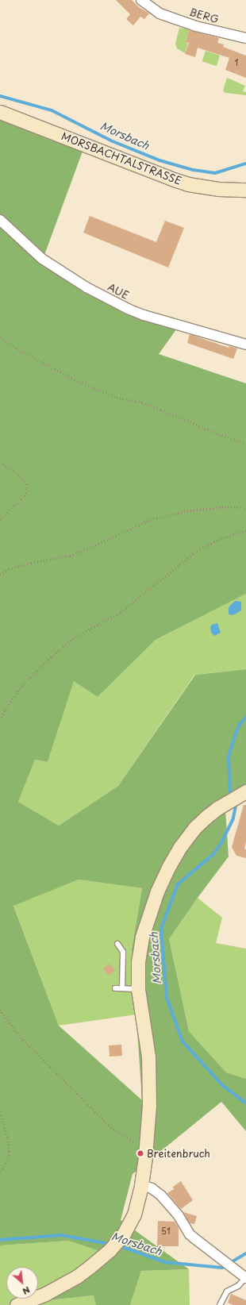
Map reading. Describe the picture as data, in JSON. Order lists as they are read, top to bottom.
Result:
{
  "streets": {
    "main road": ["MORSBACHTALSTRASSE"],
    "street": ["BERG", "AUE"]
  },
  "water": ["Morsbach"],
  "places": ["Breitenbruch"],
  "house_numbers": ["1", "51"],
  "north": "bottom right"
}
